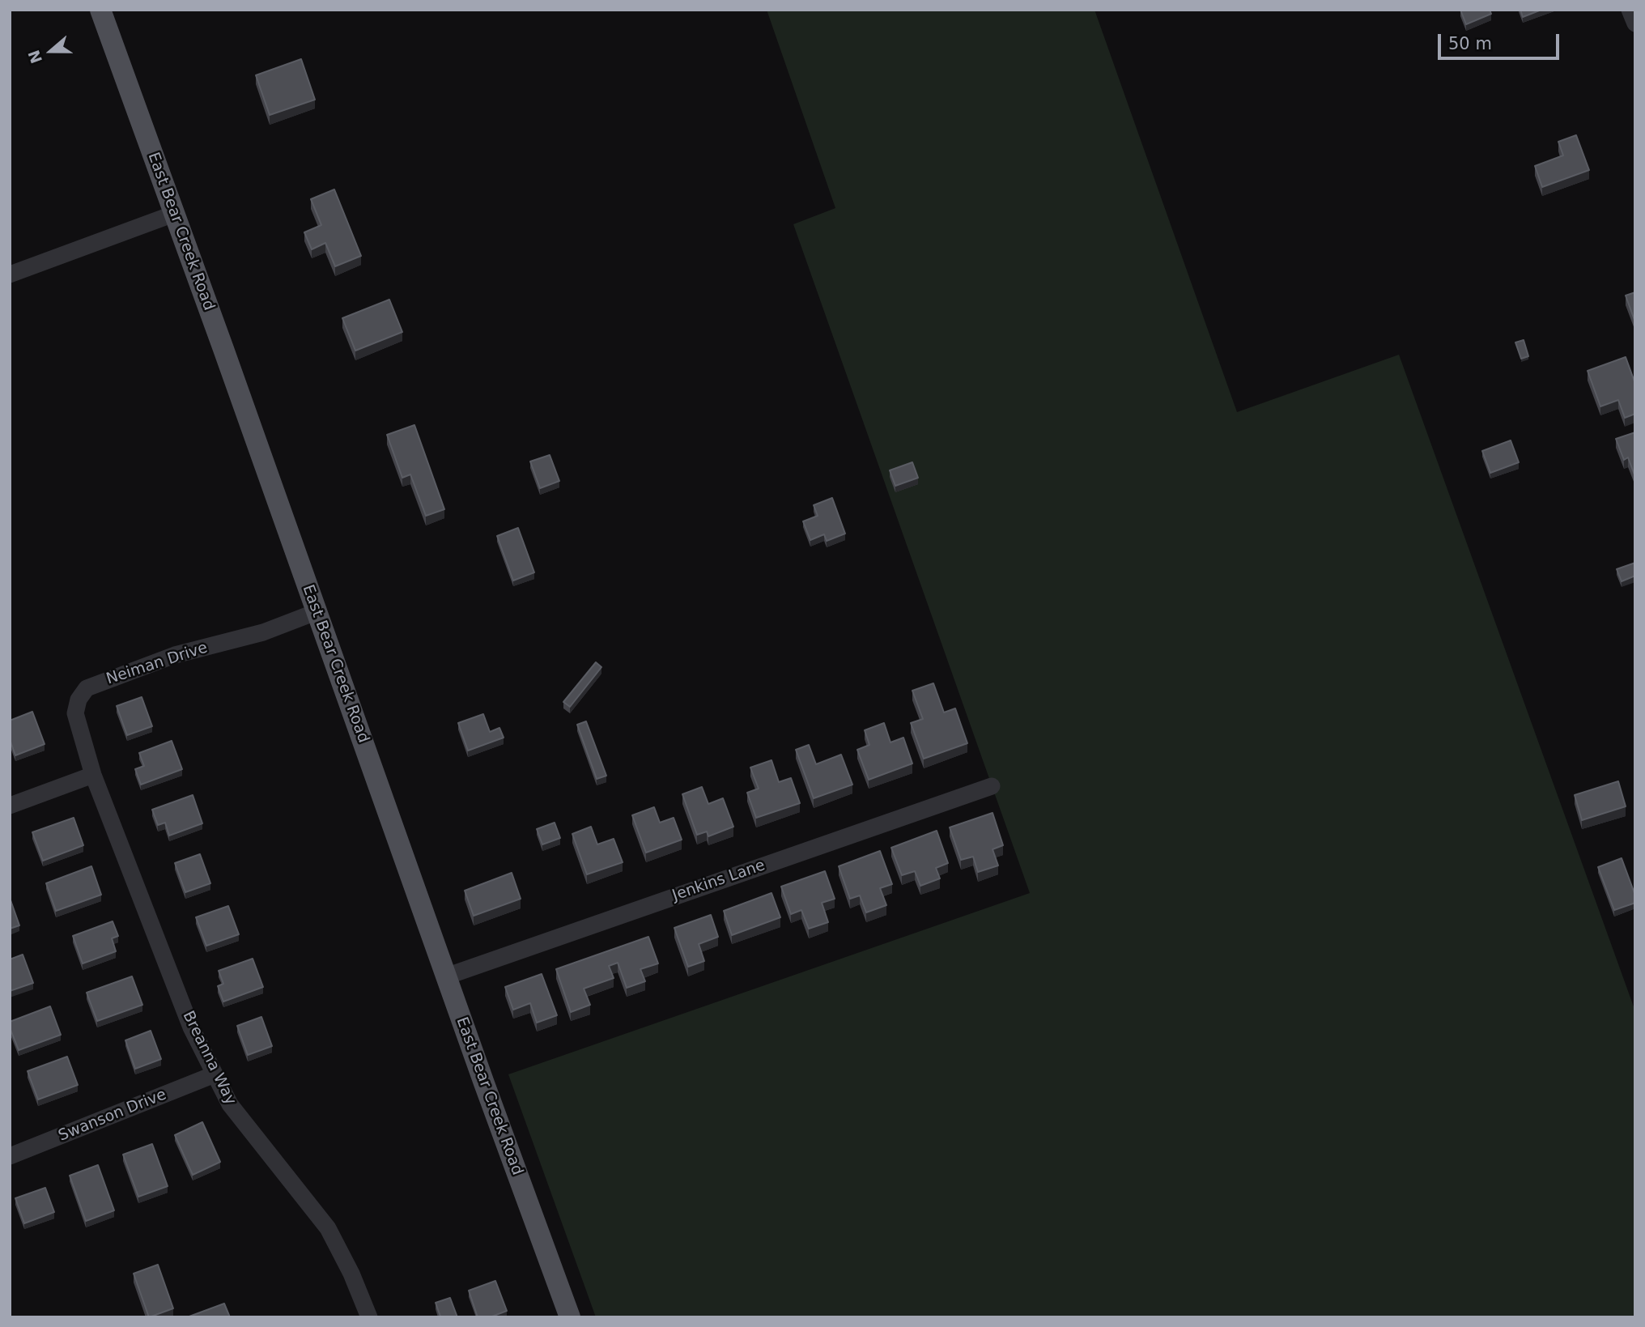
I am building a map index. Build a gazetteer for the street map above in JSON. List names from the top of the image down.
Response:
{
  "streets": {
    "main road": ["East Bear Creek Road"],
    "street": [
      "Neiman Drive",
      "Jenkins Lane",
      "Breanna Way",
      "Swanson Drive"
    ]
  },
  "crossings": [
    ["East Bear Creek Road", "Neiman Drive"],
    ["East Bear Creek Road", "Jenkins Lane"],
    ["Neiman Drive", "Breanna Way"],
    ["Breanna Way", "Swanson Drive"]
  ],
  "scale_bar": "50 m",
  "north": "left"
}
